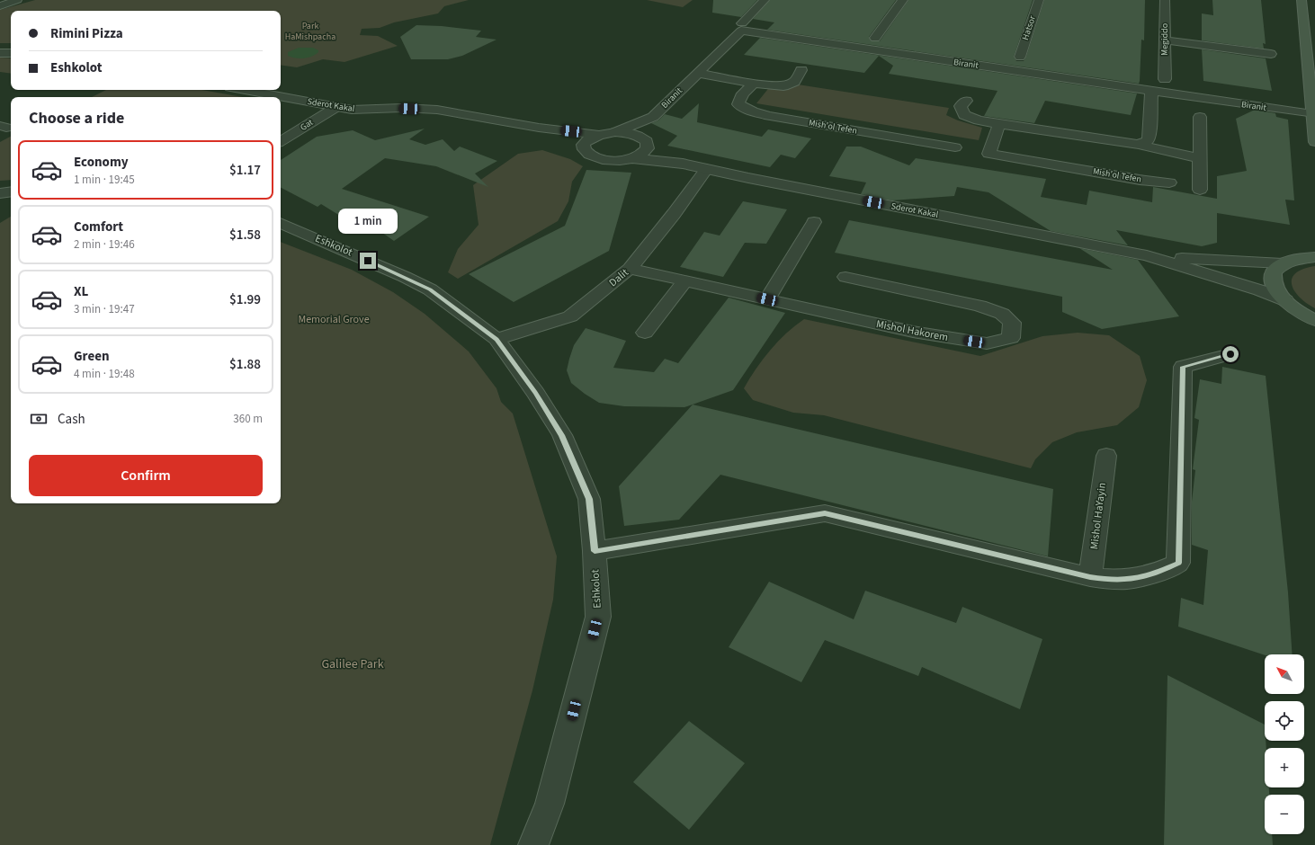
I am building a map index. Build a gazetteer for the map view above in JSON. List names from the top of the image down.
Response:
{
  "streets": {
    "street": [
      "Hatsor",
      "Megiddo",
      "Biranit",
      "Sderot Kakal",
      "Gat",
      "Mish'ol Tefen",
      "Eshkolot",
      "Dalit",
      "Mishol Hakorem",
      "Mishol HaYayin"
    ]
  },
  "crossings": [
    ["Sderot Kakal", "Gat"],
    ["Sderot Kakal", "Dalit"],
    ["Eshkolot", "Dalit"],
    ["Dalit", "Mishol Hakorem"]
  ],
  "parks": ["Park HaMishpacha", "Memorial Grove", "Galilee Park"],
  "north": "top left",
  "page": {
    "banner": ["Rimini Pizza", "Eshkolot"],
    "heading": "Choose a ride",
    "list": [
      {
        "name": "Economy",
        "note": "1 min · 19:45",
        "value": "$1.17"
      },
      {
        "name": "Comfort",
        "note": "2 min · 19:46",
        "value": "$1.58"
      },
      {
        "name": "XL",
        "note": "3 min · 19:47",
        "value": "$1.99"
      },
      {
        "name": "Green",
        "note": "4 min · 19:48",
        "value": "$1.88"
      }
    ],
    "bubble": "1 min",
    "pay": ["Cash", "360 m"],
    "buttons": "Confirm",
    "map_buttons": ["+", "−"]
  }
}
